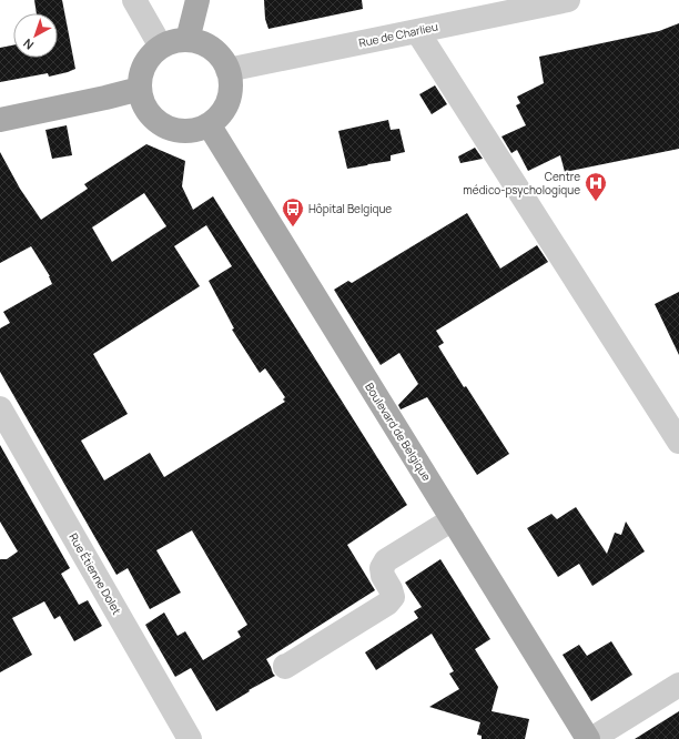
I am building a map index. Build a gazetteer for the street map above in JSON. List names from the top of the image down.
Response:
{
  "streets": {
    "main road": ["Boulevard de Belgique"],
    "street": ["Rue de Charlieu", "Rue Étienne Dolet"]
  },
  "crossings": [
    ["Rue de Charlieu", "Boulevard de Belgique"]
  ],
  "places": {
    "hospital": ["Centre médico-psychologique"],
    "bus stop": ["Hôpital Belgique"]
  },
  "north": "bottom left"
}
